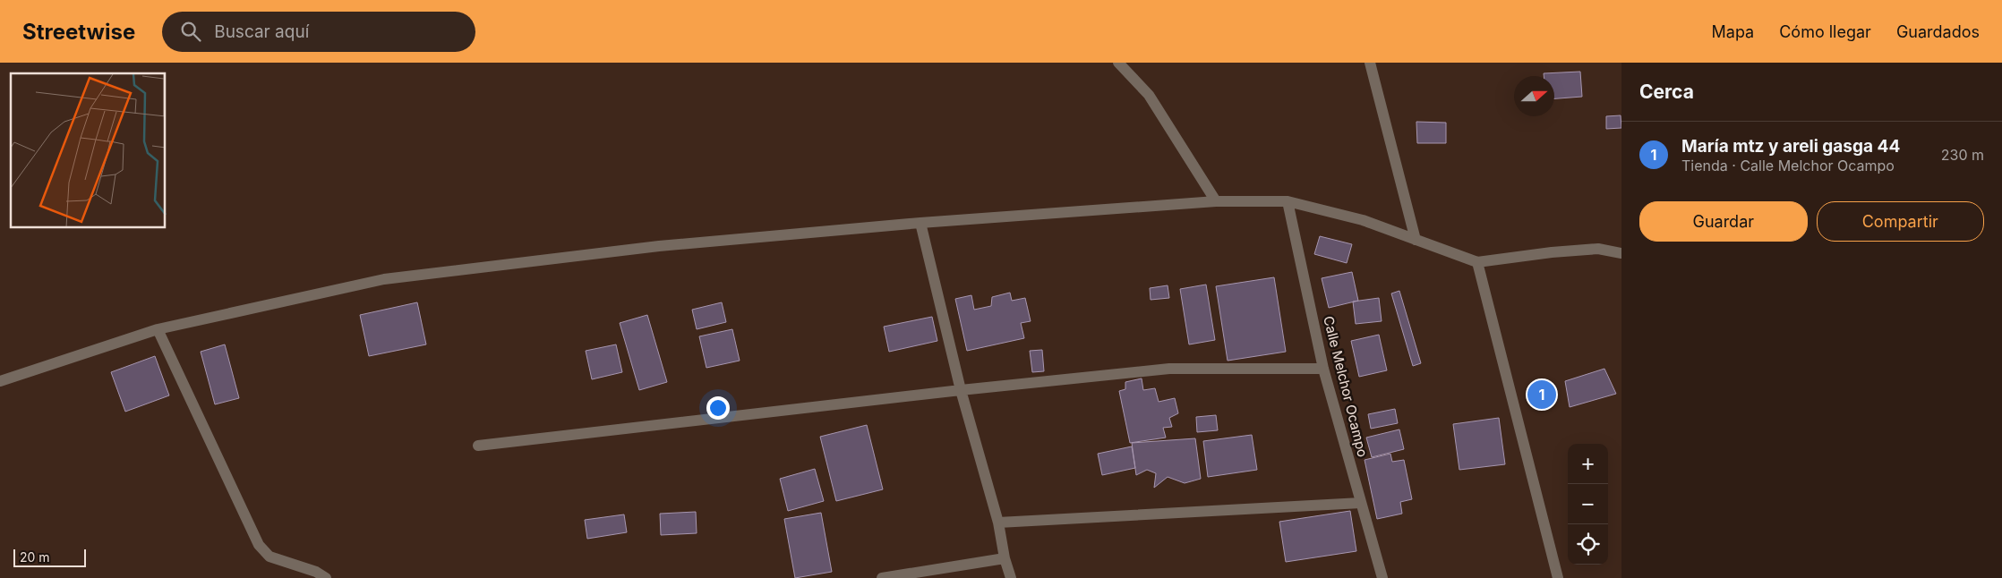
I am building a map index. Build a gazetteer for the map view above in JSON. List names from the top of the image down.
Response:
{
  "streets": {
    "street": ["Calle Melchor Ocampo"]
  },
  "scale_bar": "20 m",
  "north": "right",
  "page": {
    "header": "Streetwise",
    "search": "Buscar aquí",
    "nav": ["Mapa", "Cómo llegar", "Guardados"],
    "heading": "Cerca",
    "list": [
      {
        "mark": "1",
        "name": "María mtz y areli gasga 44",
        "note": "Tienda · Calle Melchor Ocampo",
        "value": "230 m"
      }
    ],
    "buttons": ["Guardar", "Compartir"],
    "pins": "1",
    "map_buttons": ["+", "−"],
    "scale": "20 m"
  }
}
